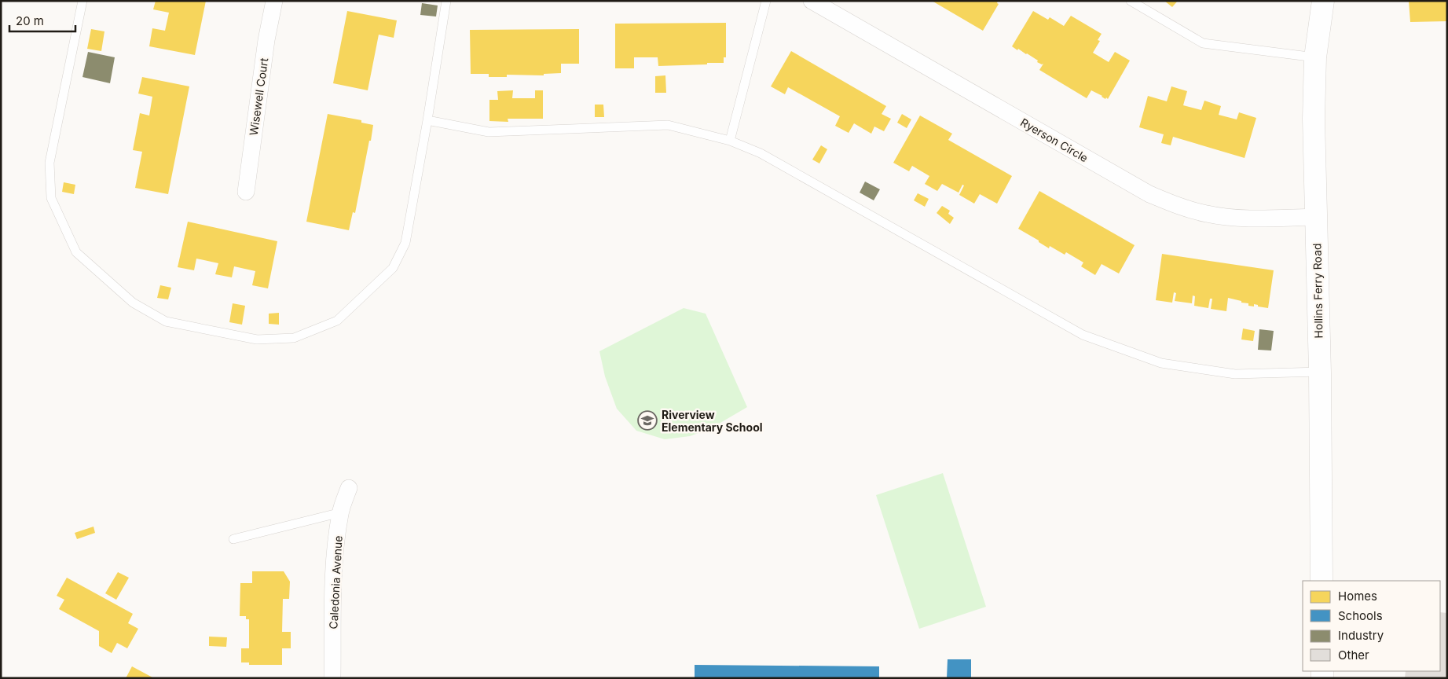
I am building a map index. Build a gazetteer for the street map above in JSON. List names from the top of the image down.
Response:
{
  "streets": {
    "street": [
      "Wisewell Court",
      "Ryerson Circle",
      "Hollins Ferry Road",
      "Caledonia Avenue"
    ]
  },
  "crossings": [
    ["Ryerson Circle", "Hollins Ferry Road"]
  ],
  "places": {
    "school or university": ["Riverview Elementary School"]
  },
  "legend": [
    "Homes",
    "Schools",
    "Industry",
    "Other"
  ],
  "scale_bar": "20 m"
}
